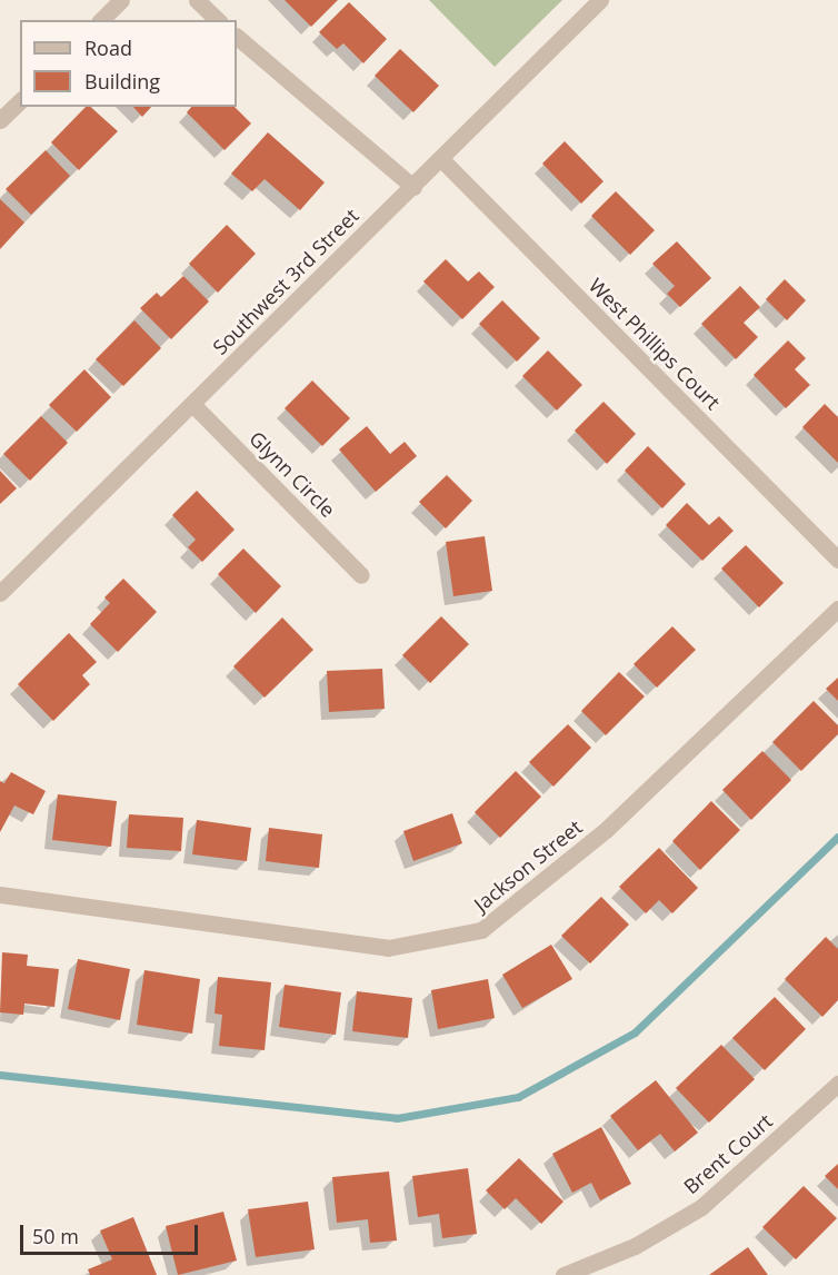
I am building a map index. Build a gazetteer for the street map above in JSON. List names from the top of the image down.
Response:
{
  "streets": {
    "street": [
      "Southwest 3rd Street",
      "West Phillips Court",
      "Glynn Circle",
      "Jackson Street",
      "Brent Court"
    ]
  },
  "crossings": [
    ["Southwest 3rd Street", "West Phillips Court"],
    ["Southwest 3rd Street", "Glynn Circle"]
  ],
  "legend": ["Road", "Building"],
  "scale_bar": "50 m"
}
